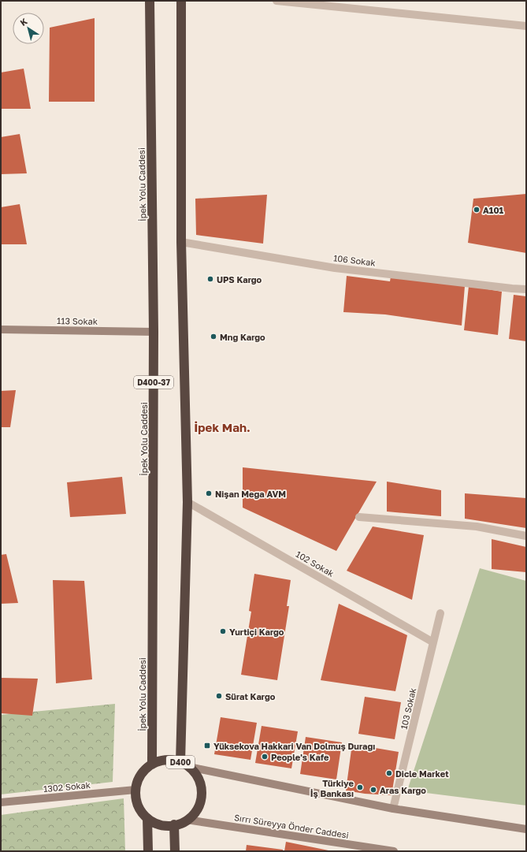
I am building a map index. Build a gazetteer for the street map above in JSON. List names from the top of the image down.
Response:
{
  "streets": {
    "highway": ["İpek Yolu Caddesi", "D400-37", "D400"],
    "main road": ["113 Sokak", "1302 Sokak", "Sırrı Süreyya Önder Caddesi"],
    "street": ["106 Sokak", "102 Sokak", "103 Sokak"]
  },
  "crossings": [
    ["İpek Yolu Caddesi", "113 Sokak"],
    ["İpek Yolu Caddesi", "D400-37"],
    ["İpek Yolu Caddesi", "D400"],
    ["İpek Yolu Caddesi", "1302 Sokak"],
    ["İpek Yolu Caddesi", "Sırrı Süreyya Önder Caddesi"],
    ["106 Sokak", "D400-37"],
    ["D400-37", "102 Sokak"],
    ["D400-37", "D400"],
    ["D400-37", "1302 Sokak"],
    ["D400-37", "Sırrı Süreyya Önder Caddesi"],
    ["102 Sokak", "103 Sokak"],
    ["D400", "1302 Sokak"],
    ["D400", "Sırrı Süreyya Önder Caddesi"],
    ["1302 Sokak", "Sırrı Süreyya Önder Caddesi"]
  ],
  "districts": ["İpek Mah."],
  "places": {
    "other": [
      "A101",
      "UPS Kargo",
      "Mng Kargo",
      "Nişan Mega AVM",
      "Yurtiçi Kargo",
      "Sürat Kargo",
      "People's Kafe",
      "Dicle Market",
      "Türkiye İş Bankası",
      "Aras Kargo"
    ],
    "transit": ["Yüksekova Hakkari Van Dolmuş Durağı"]
  },
  "north": "top left"
}
